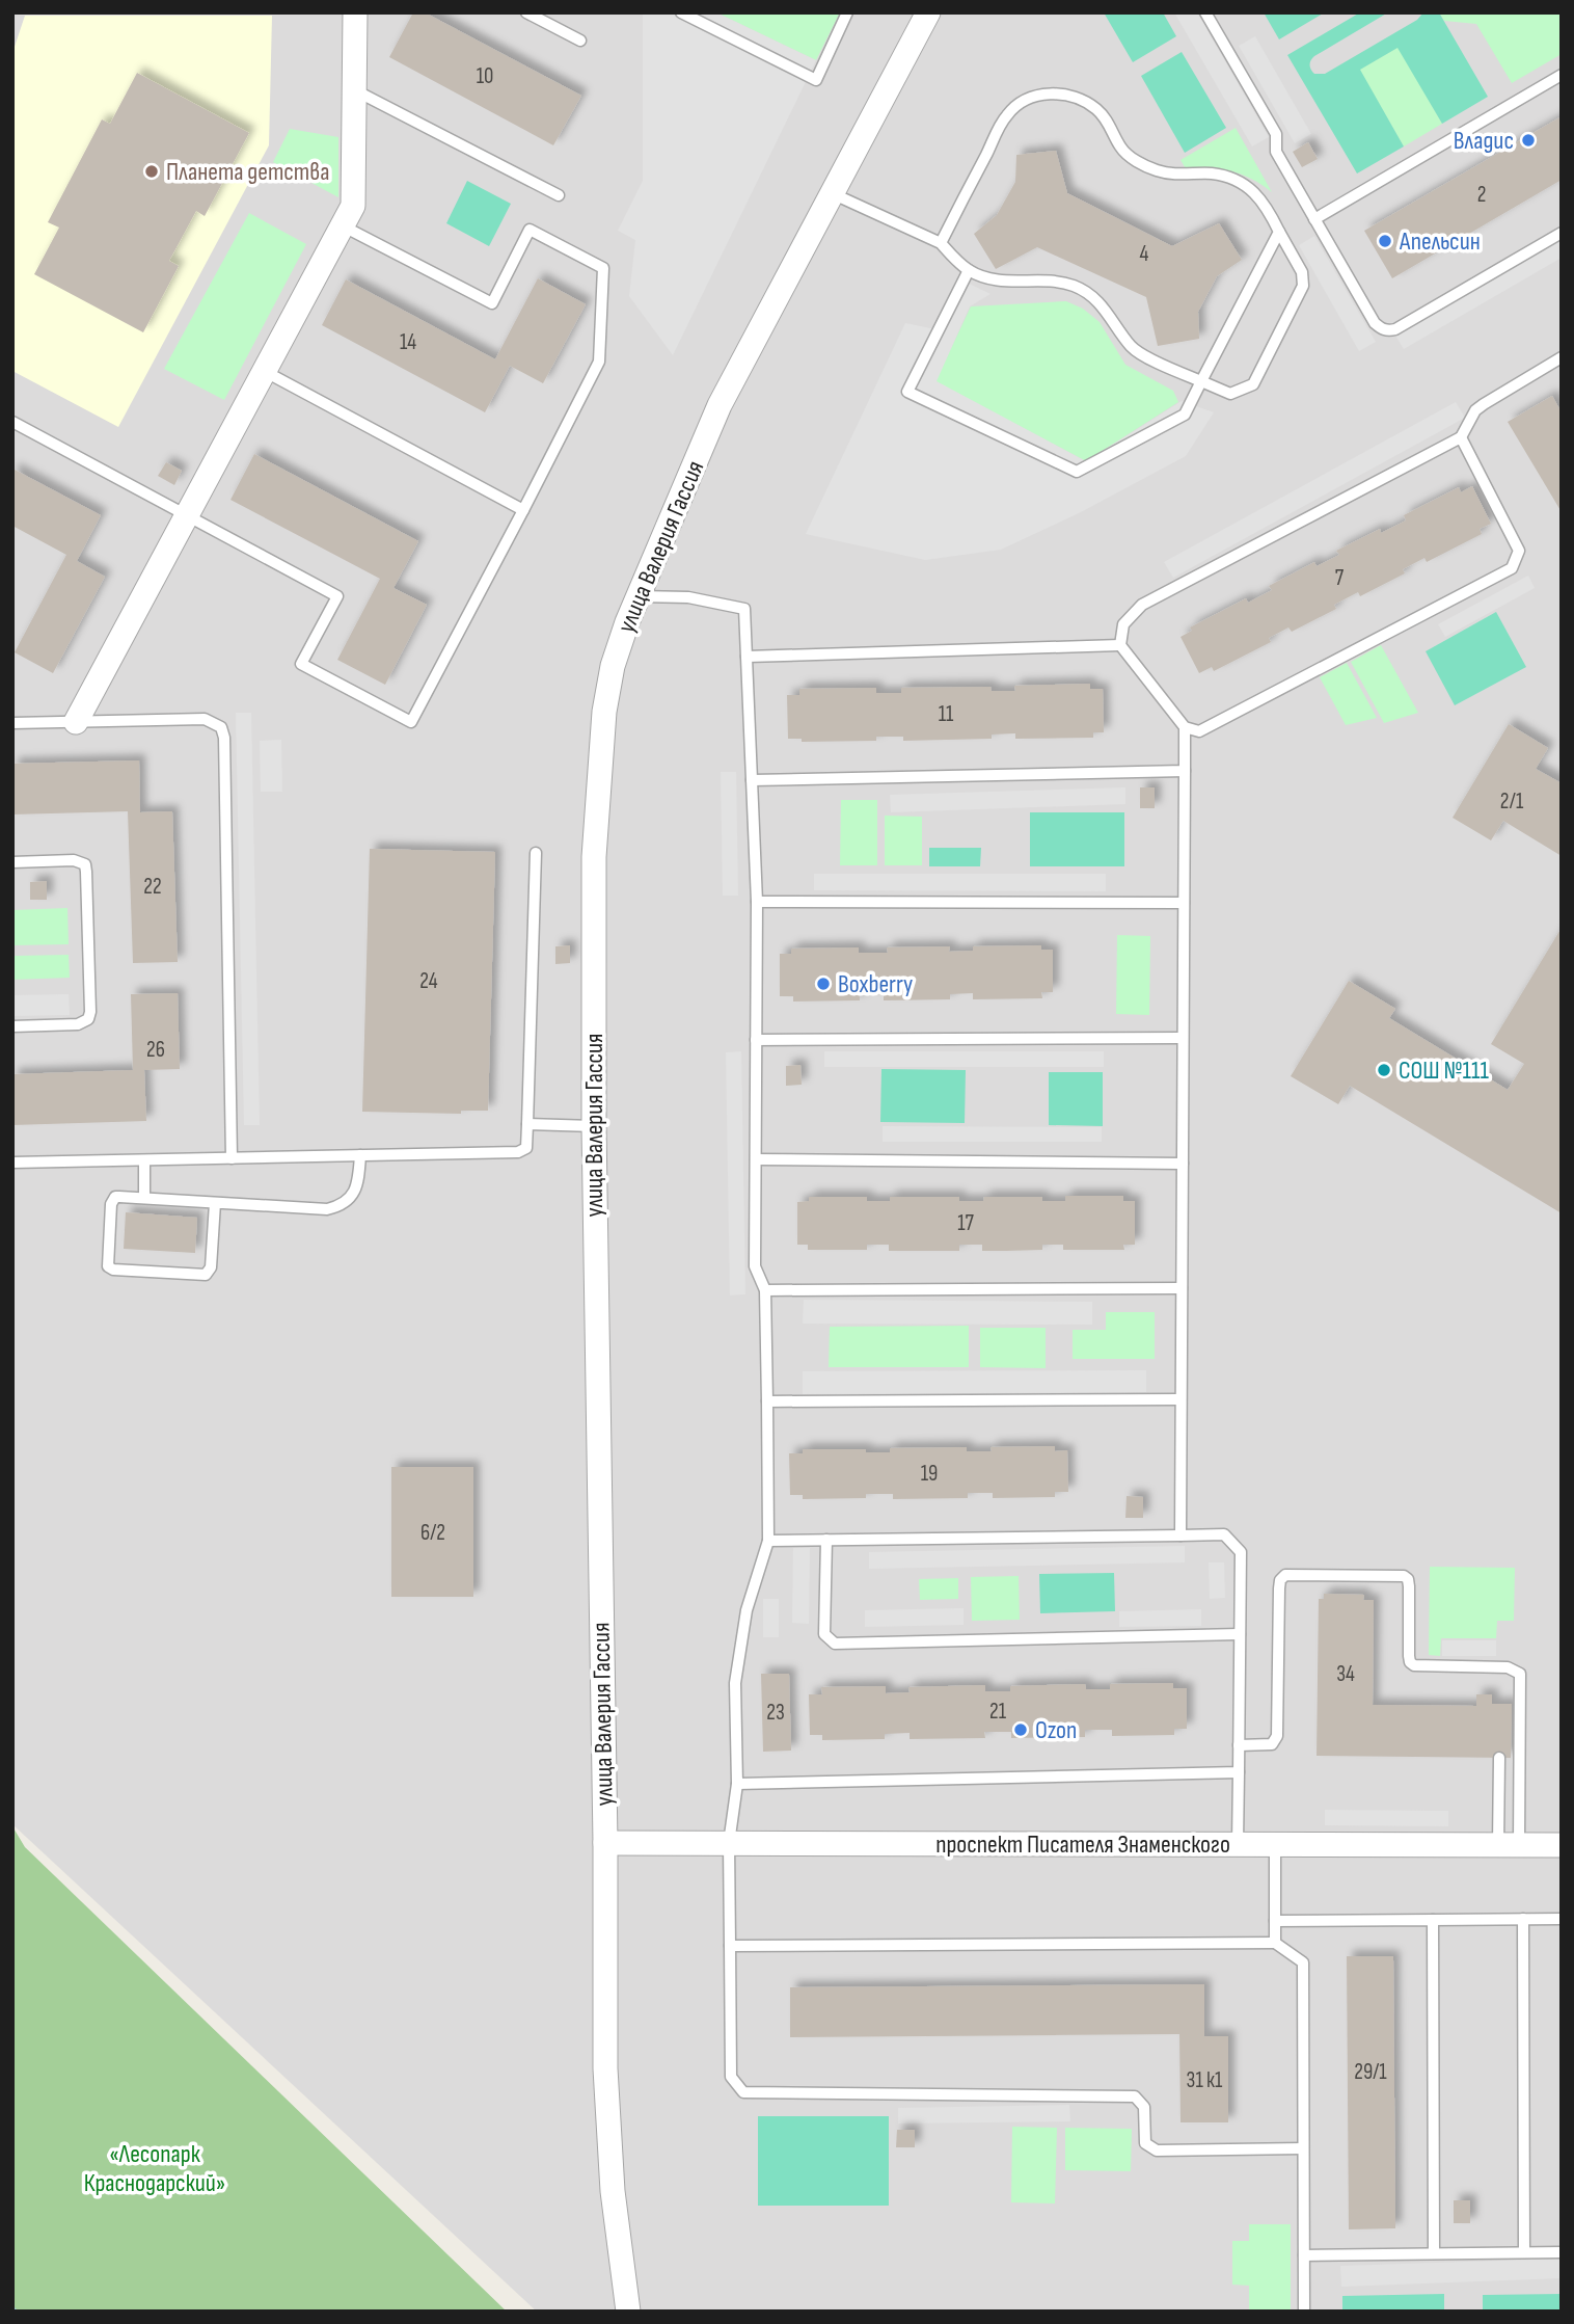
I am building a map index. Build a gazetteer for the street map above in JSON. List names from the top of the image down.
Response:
{
  "streets": {
    "street": ["улица Валерия Гассия", "проспект Писателя Знаменского"]
  },
  "crossings": [
    ["улица Валерия Гассия", "проспект Писателя Знаменского"]
  ],
  "parks": ["«Лесопарк Краснодарский»"],
  "places": [
    "Владис",
    "Планета детства",
    "Апельсин",
    "Boxberry",
    "СОШ №111",
    "Ozon"
  ],
  "house_numbers": [
    "10",
    "2",
    "4",
    "14",
    "7",
    "11",
    "2/1",
    "22",
    "24",
    "26",
    "17",
    "19",
    "6/2",
    "34",
    "21",
    "23",
    "29/1",
    "31 к1"
  ]
}
